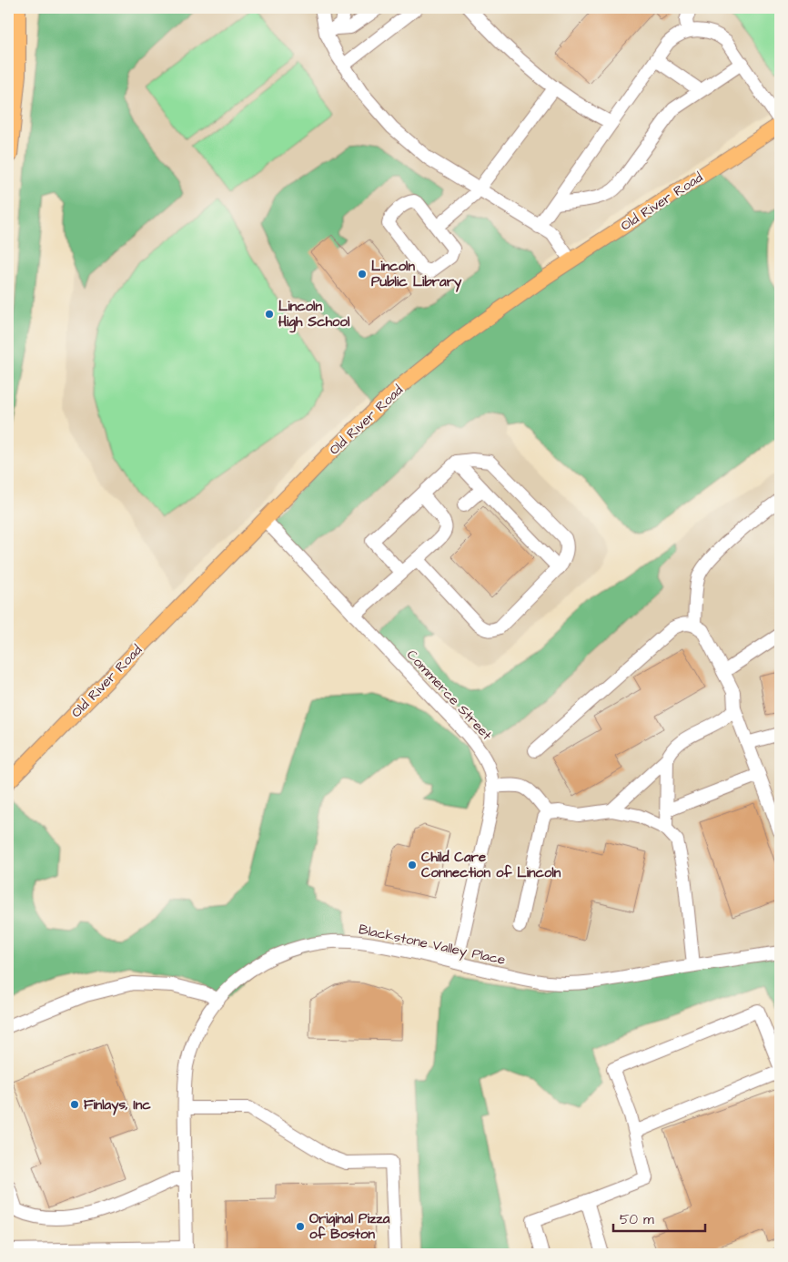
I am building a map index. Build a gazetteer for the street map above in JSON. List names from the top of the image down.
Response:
{
  "streets": {
    "main road": ["Old River Road"],
    "street": ["Commerce Street", "Blackstone Valley Place"]
  },
  "crossings": [
    ["Old River Road", "Commerce Street"],
    ["Commerce Street", "Blackstone Valley Place"]
  ],
  "places": [
    "Lincoln Public Library",
    "Lincoln High School",
    "Child Care Connection of Lincoln",
    "Finlays, Inc",
    "Original Pizza of Boston"
  ],
  "scale_bar": "50 m"
}
